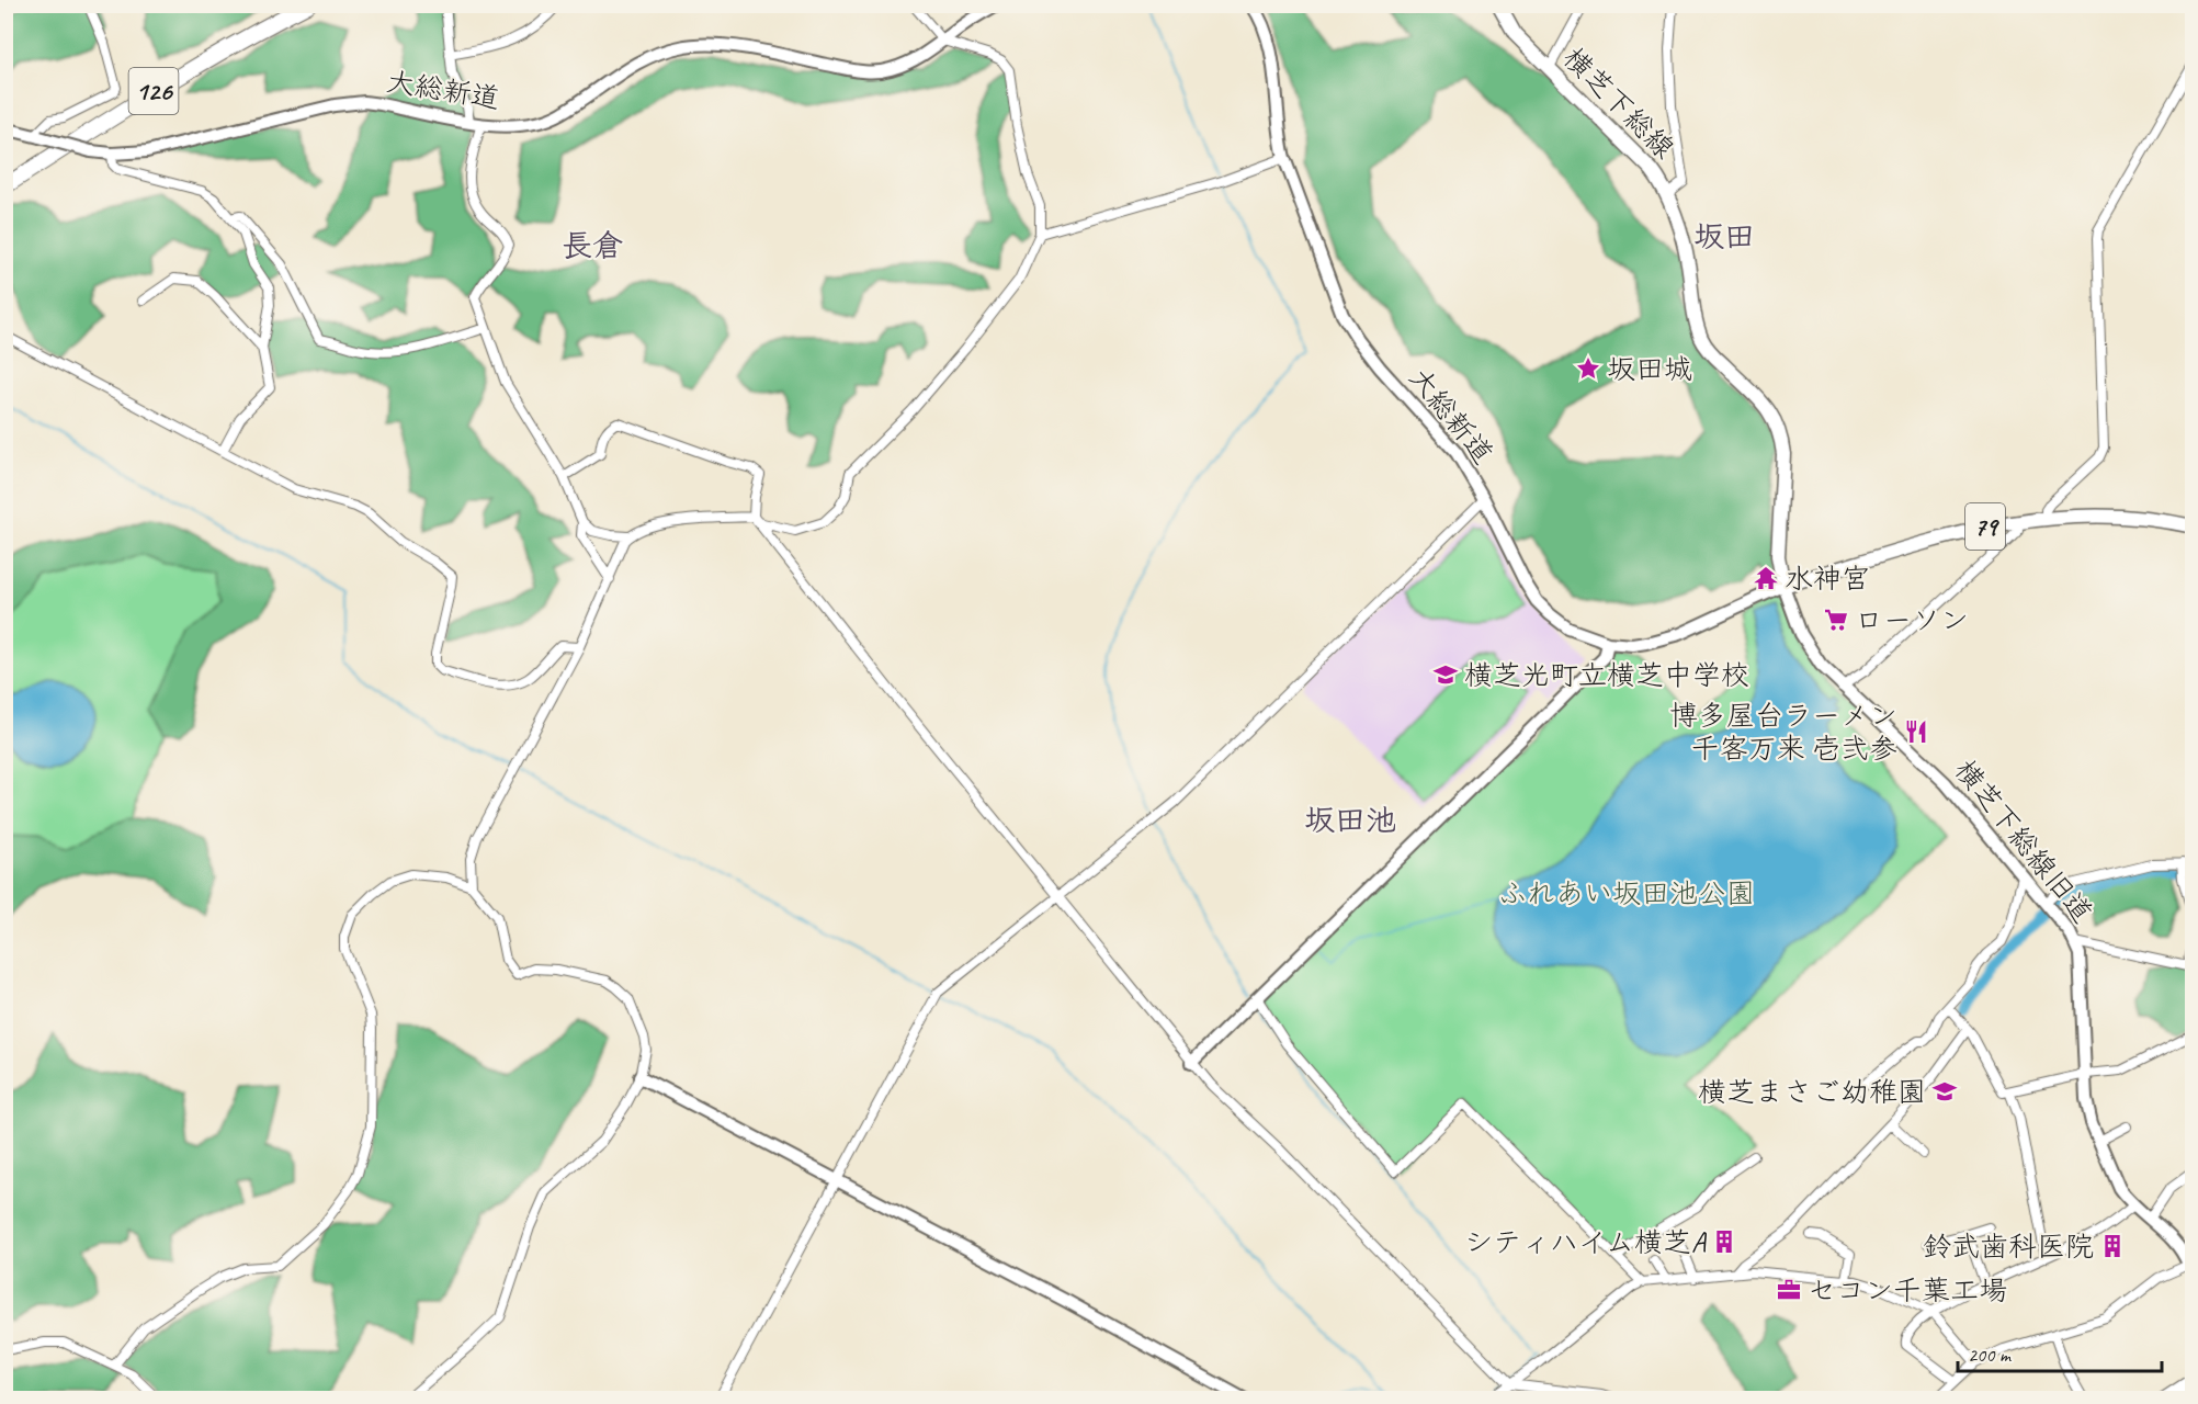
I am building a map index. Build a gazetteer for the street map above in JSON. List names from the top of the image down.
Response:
{
  "streets": {
    "highway": ["126"],
    "main road": ["横芝下総線", "79"],
    "street": ["大総新道", "横芝下総線旧道"]
  },
  "crossings": [
    ["大総新道", "横芝下総線"],
    ["大総新道", "79"],
    ["大総新道", "横芝下総線旧道"],
    ["横芝下総線", "79"],
    ["横芝下総線", "横芝下総線旧道"],
    ["79", "横芝下総線旧道"]
  ],
  "districts": ["坂田", "長倉", "坂田池"],
  "parks": ["ふれあい坂田池公園"],
  "places": {
    "place": ["坂田城"],
    "temple": ["水神宮"],
    "supermarket": ["ローソン"],
    "school or university": ["横芝光町立横芝中学校", "横芝まさご幼稚園"],
    "restaurant": ["博多屋台ラーメン 千客万来 壱弐参"],
    "building": ["シティハイム横芝A", "鈴武歯科医院"],
    "office": ["セコン千葉工場"]
  },
  "scale_bar": "200 m"
}
